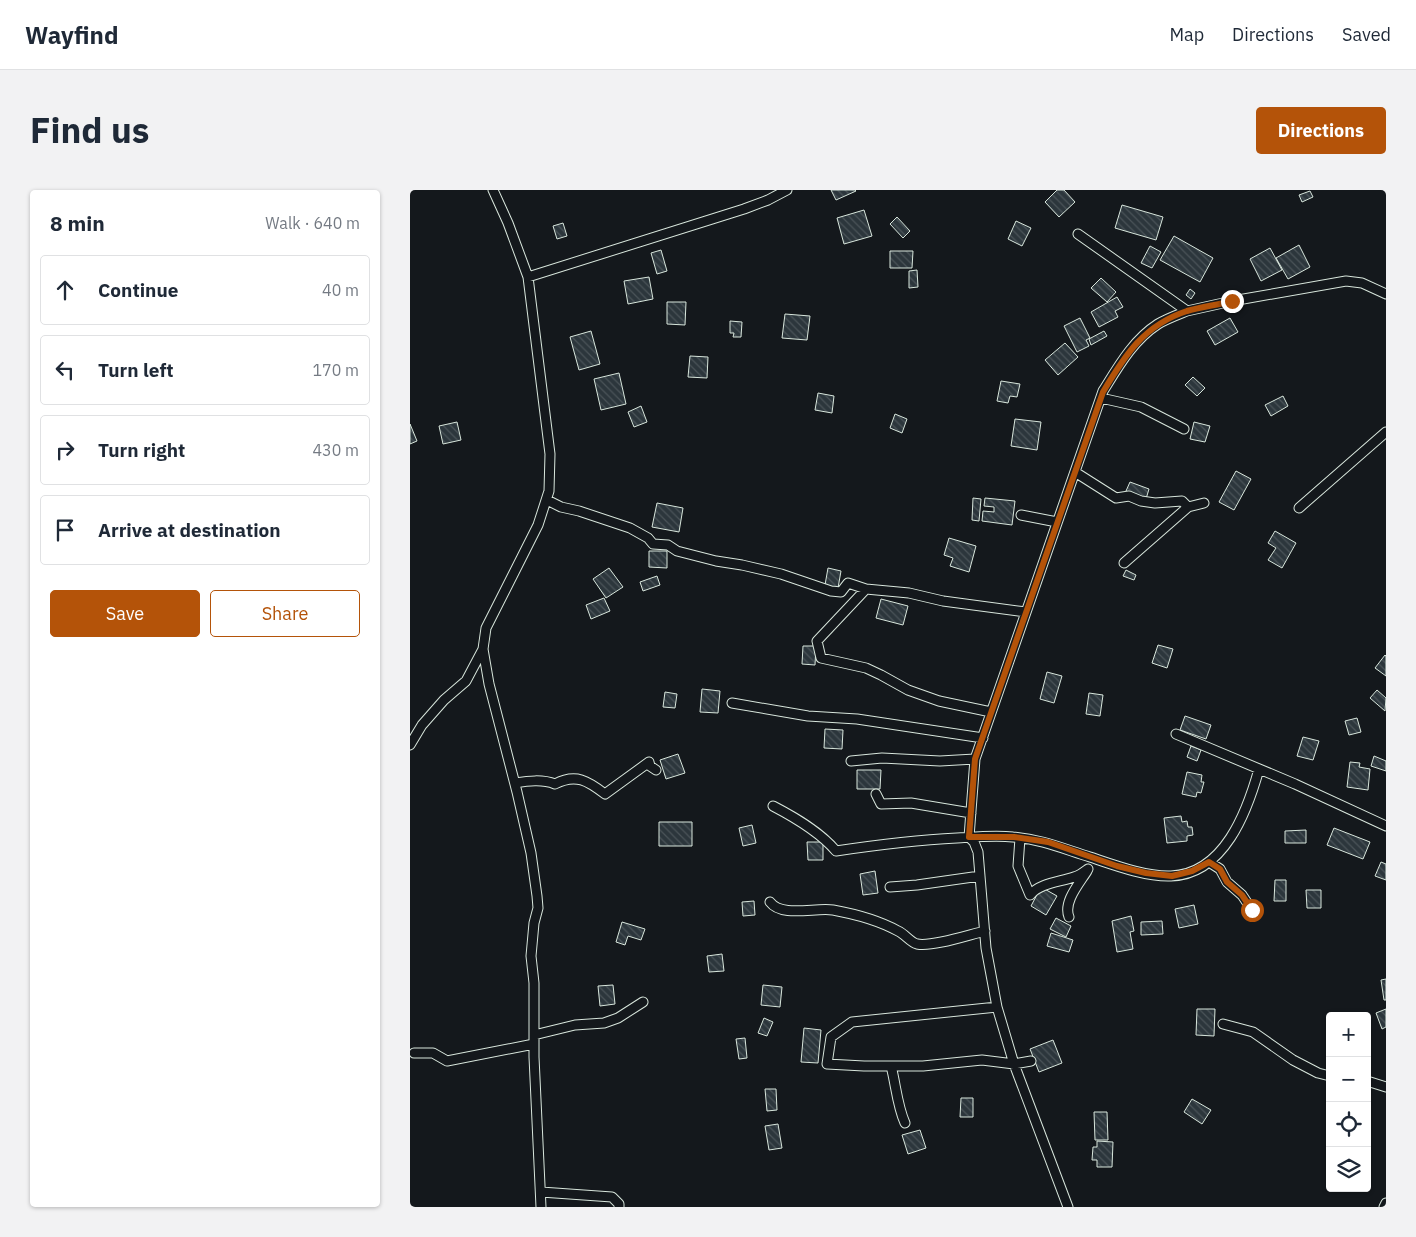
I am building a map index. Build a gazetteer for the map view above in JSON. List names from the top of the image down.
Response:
{
  "page": {
    "header": "Wayfind",
    "nav": ["Map", "Directions", "Saved"],
    "title": "Find us",
    "buttons": [
      "Directions",
      ["Save", "Share"]
    ],
    "heading": ["8 min", "Walk · 640 m"],
    "list": [
      ["Continue", "40 m"],
      ["Turn left", "170 m"],
      ["Turn right", "430 m"],
      "Arrive at destination"
    ],
    "map_buttons": ["+", "−"]
  }
}
